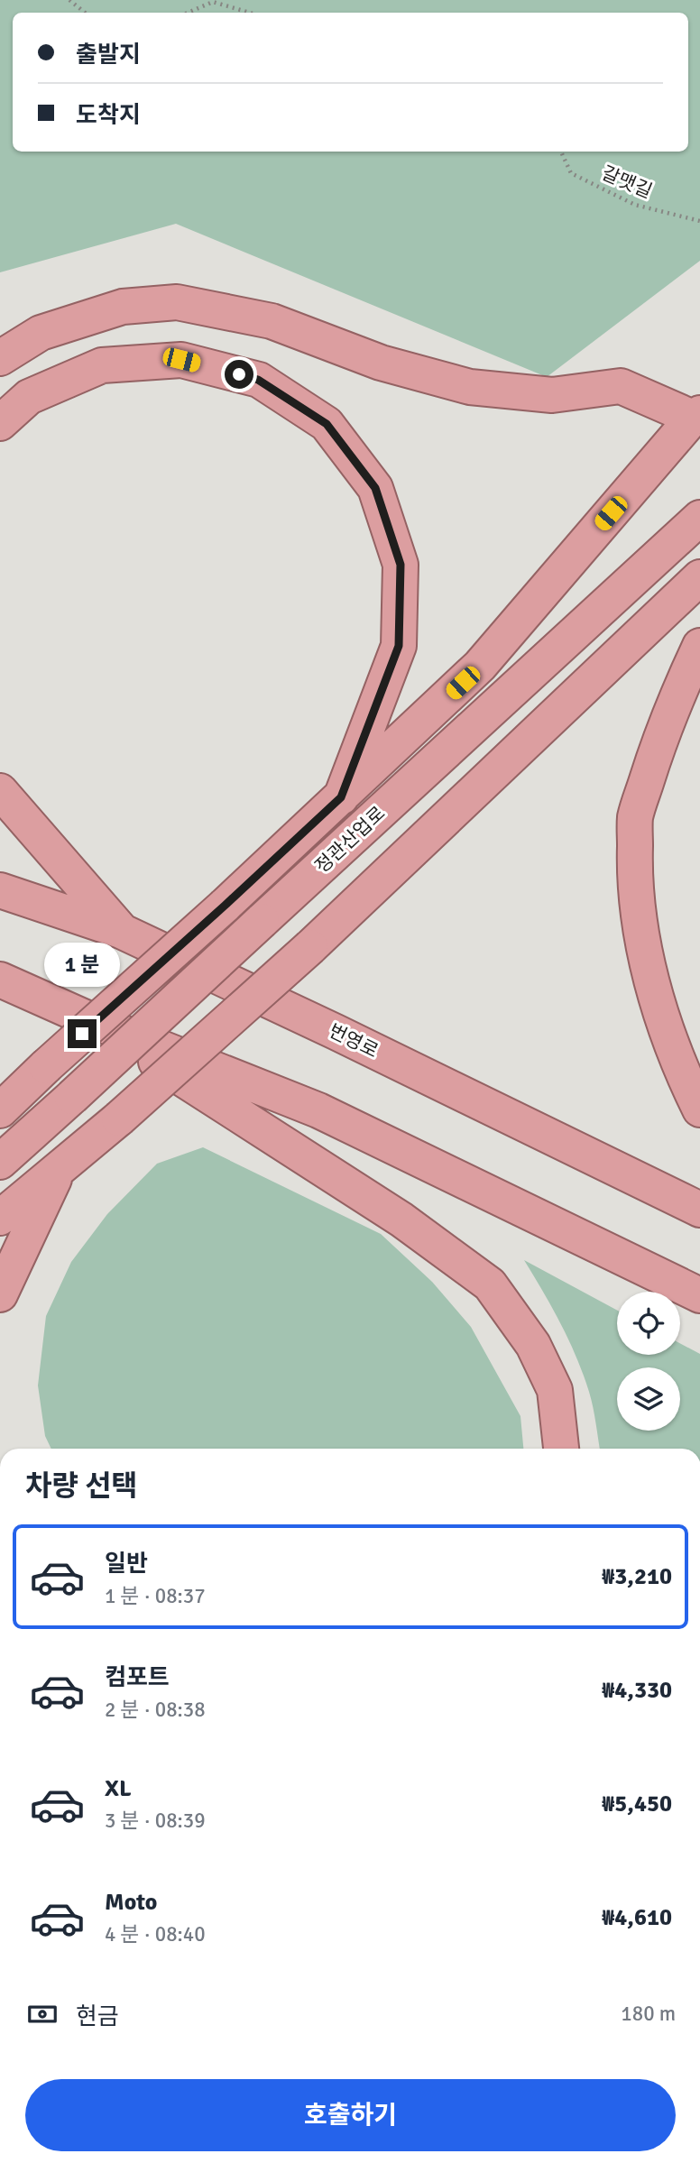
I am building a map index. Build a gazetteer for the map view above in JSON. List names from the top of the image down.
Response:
{
  "streets": {
    "highway": ["정관산업로", "번영로"],
    "path": ["갈맷길"]
  },
  "page": {
    "banner": ["출발지", "도착지"],
    "bubble": "1 분",
    "heading": "차량 선택",
    "list": [
      {
        "name": "일반",
        "note": "1 분 · 08:37",
        "value": "₩3,210"
      },
      {
        "name": "컴포트",
        "note": "2 분 · 08:38",
        "value": "₩4,330"
      },
      {
        "name": "XL",
        "note": "3 분 · 08:39",
        "value": "₩5,450"
      },
      {
        "name": "Moto",
        "note": "4 분 · 08:40",
        "value": "₩4,610"
      }
    ],
    "pay": ["현금", "180 m"],
    "buttons": "호출하기"
  }
}
